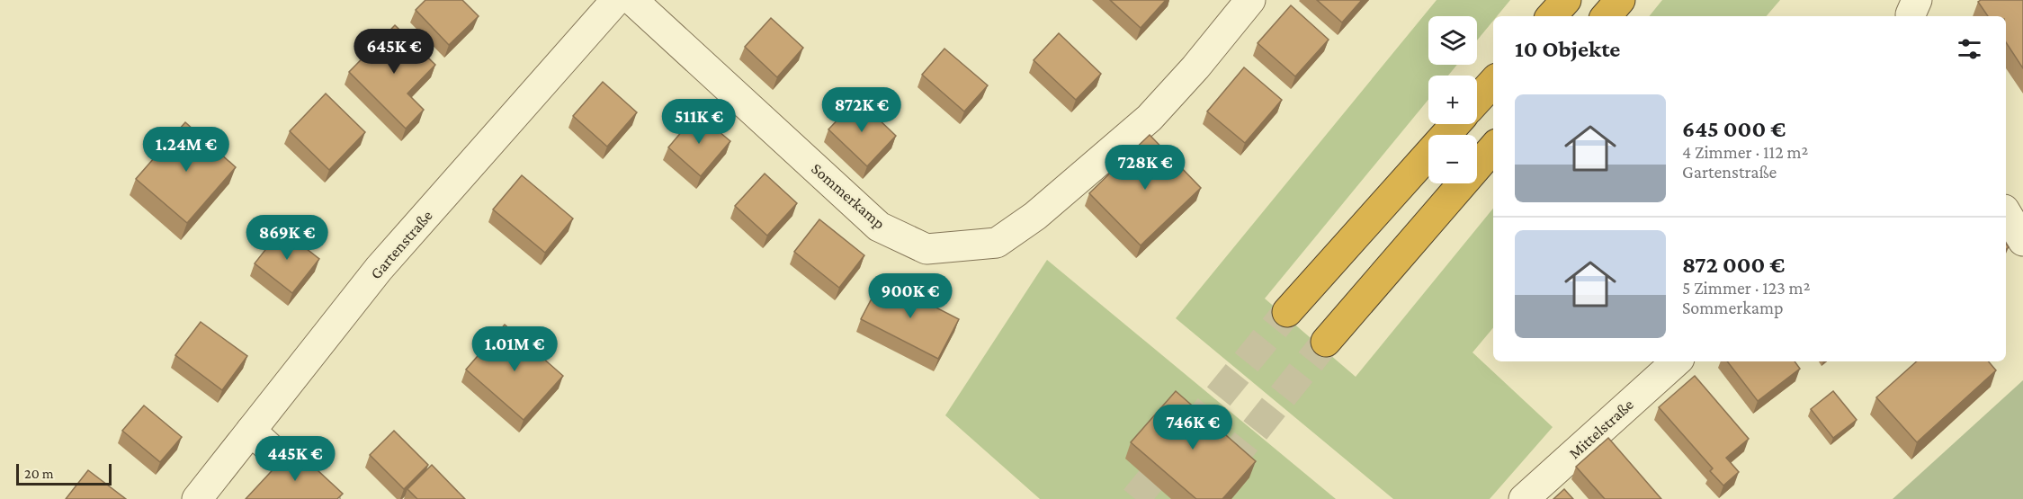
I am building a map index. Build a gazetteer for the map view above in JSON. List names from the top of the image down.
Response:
{
  "streets": {
    "street": ["Sommerkamp", "Gartenstraße", "Mittelstraße"]
  },
  "scale_bar": "20 m",
  "page": {
    "map_buttons": ["+", "−"],
    "heading": "10 Objekte",
    "price": [
      "645K €",
      "872K €",
      "511K €",
      "1.24M €",
      "728K €",
      "869K €",
      "900K €",
      "1.01M €",
      "746K €",
      "445K €"
    ],
    "list": [
      {
        "name": "645 000 €",
        "note": "4 Zimmer · 112 m² · Gartenstraße"
      },
      {
        "name": "872 000 €",
        "note": "5 Zimmer · 123 m² · Sommerkamp"
      }
    ],
    "scale": "20 m"
  }
}
